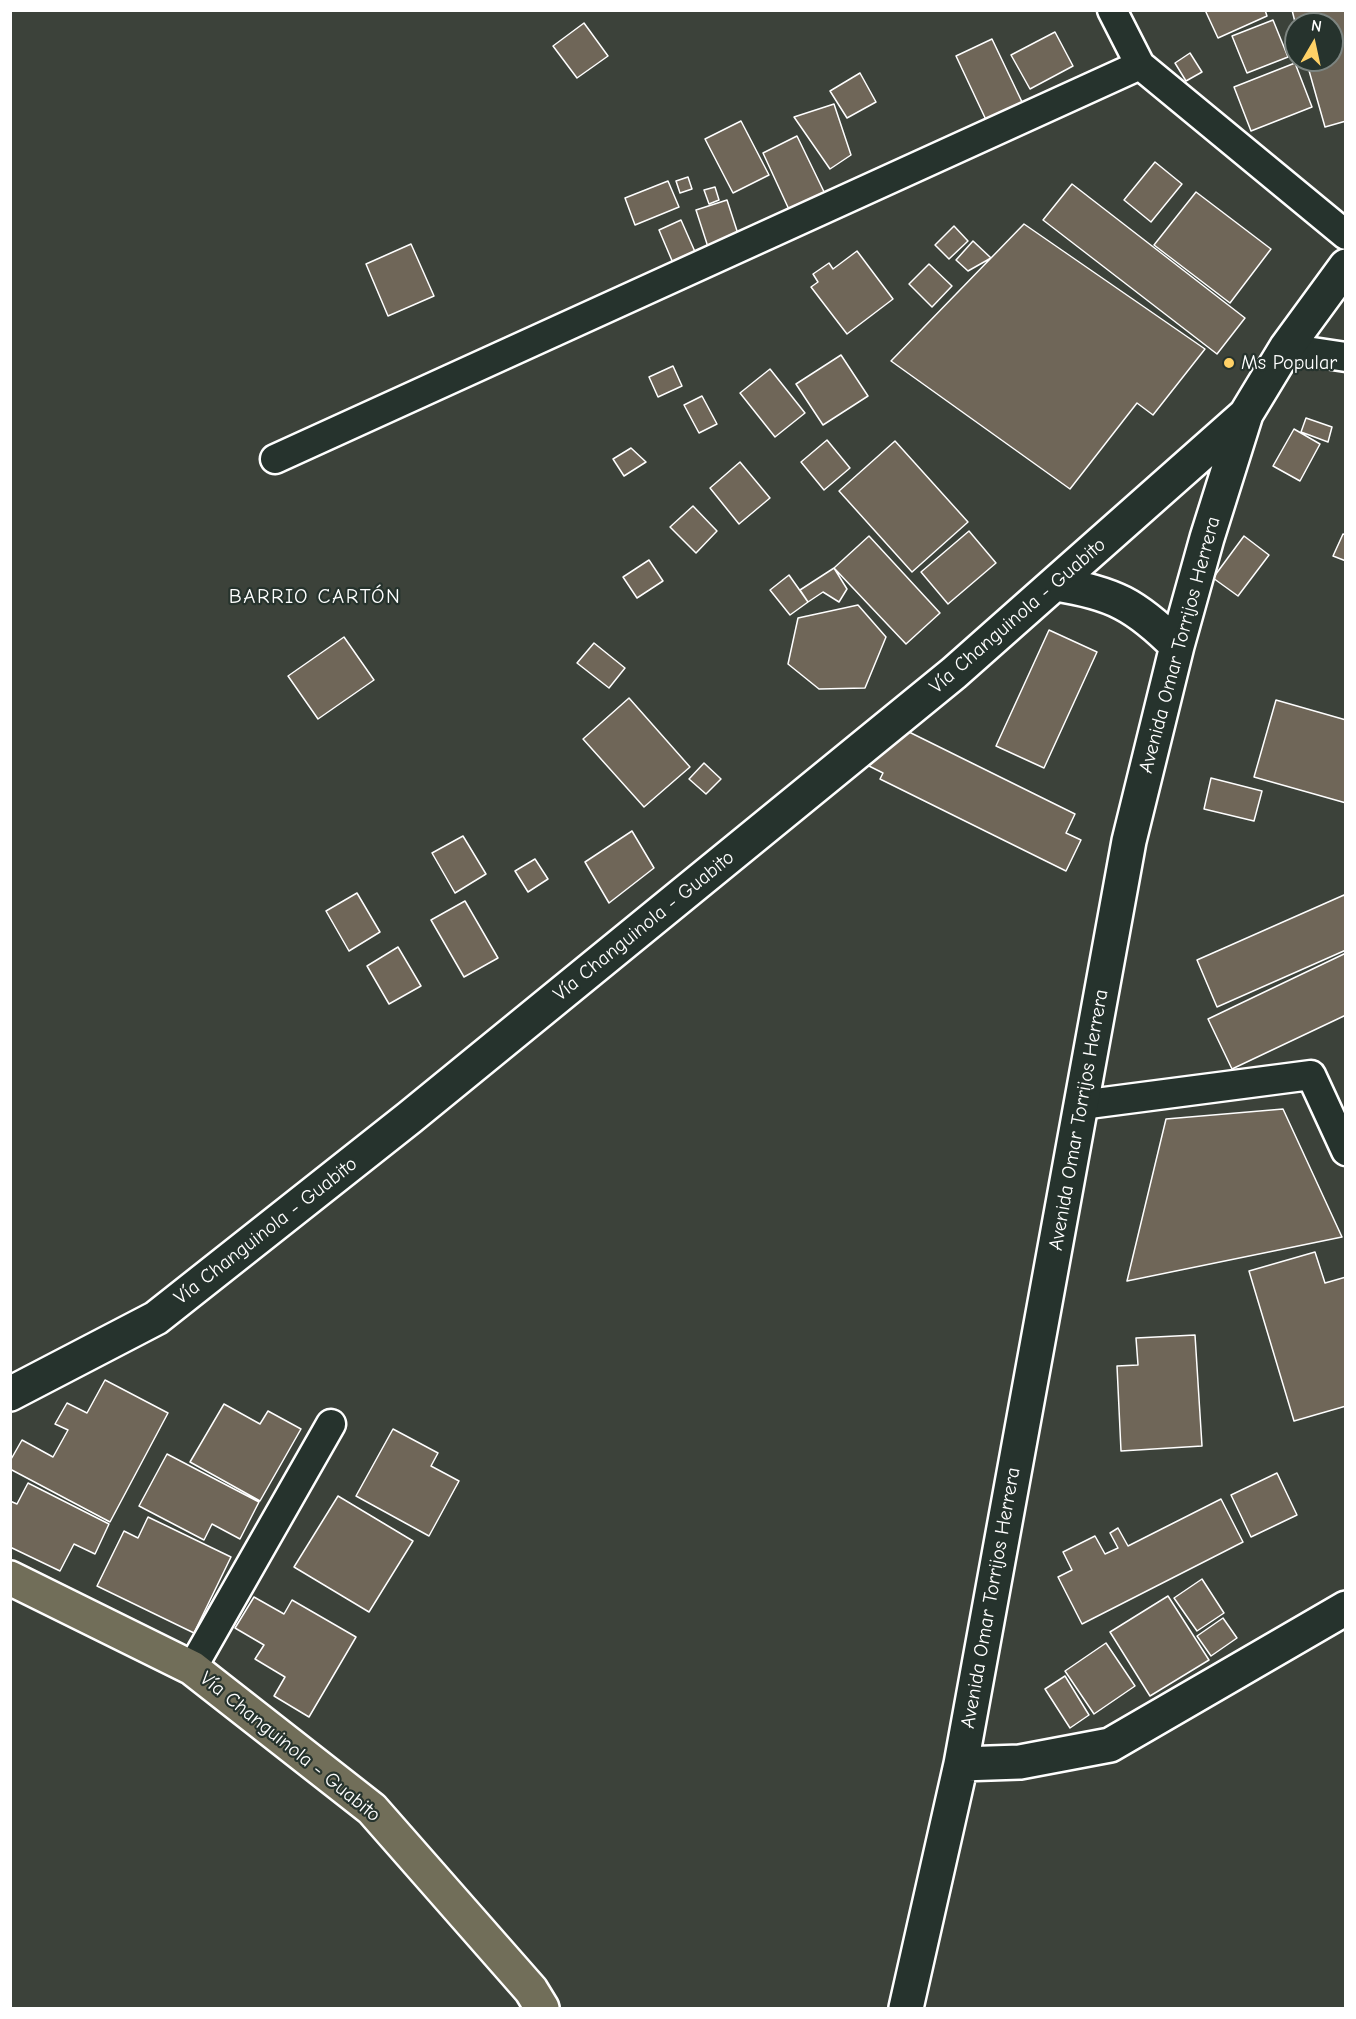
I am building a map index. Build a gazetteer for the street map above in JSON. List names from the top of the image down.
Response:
{
  "streets": {
    "main road": ["Vía Changuinola - Guabito"],
    "street": ["Avenida Omar Torrijos Herrera"]
  },
  "crossings": [
    ["Vía Changuinola - Guabito", "Avenida Omar Torrijos Herrera"]
  ],
  "districts": ["BARRIO CARTÓN"],
  "places": ["Ms Popular"],
  "north": "top"
}
